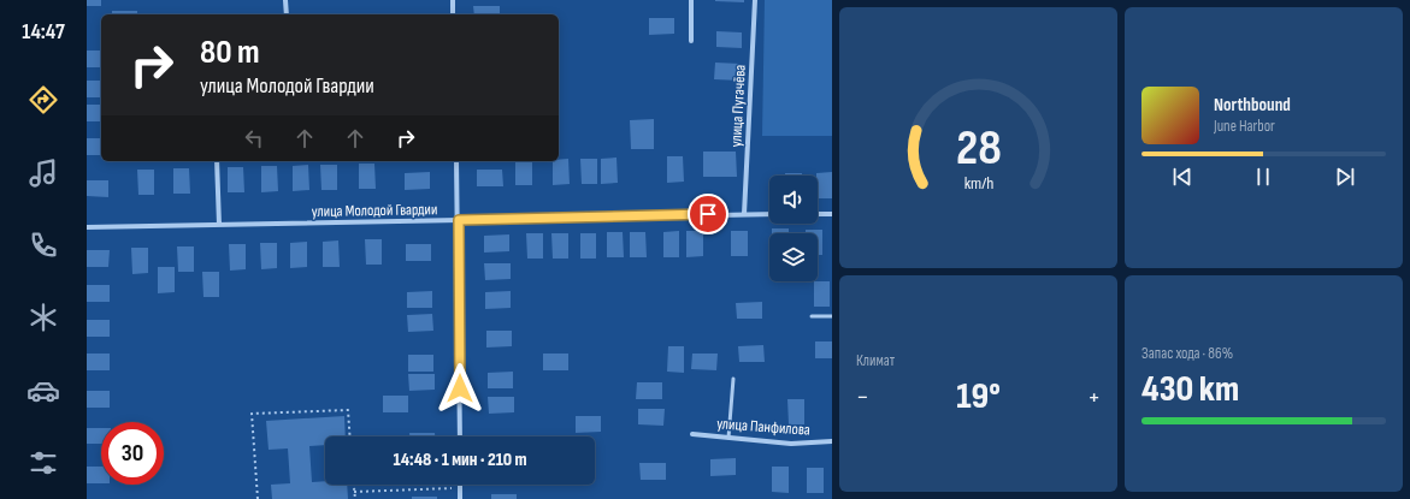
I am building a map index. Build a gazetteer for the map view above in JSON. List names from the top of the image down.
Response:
{
  "streets": {
    "street": ["улица Пугачёва", "улица Молодой Гвардии", "улица Панфилова"]
  },
  "crossings": [
    ["улица Пугачёва", "улица Молодой Гвардии"]
  ],
  "page": {
    "tabs": "14:47",
    "turn": ["80 m", "улица Молодой Гвардии"],
    "song": ["Northbound", "June Harbor"],
    "tile": [
      "Климат",
      ["Запас хода · 86%", "430 km"]
    ],
    "heat": ["−", "19°", "+"],
    "limit": "30",
    "trip": "14:48 · 1 мин · 210 m",
    "gauge": ["28", "km/h"]
  }
}
